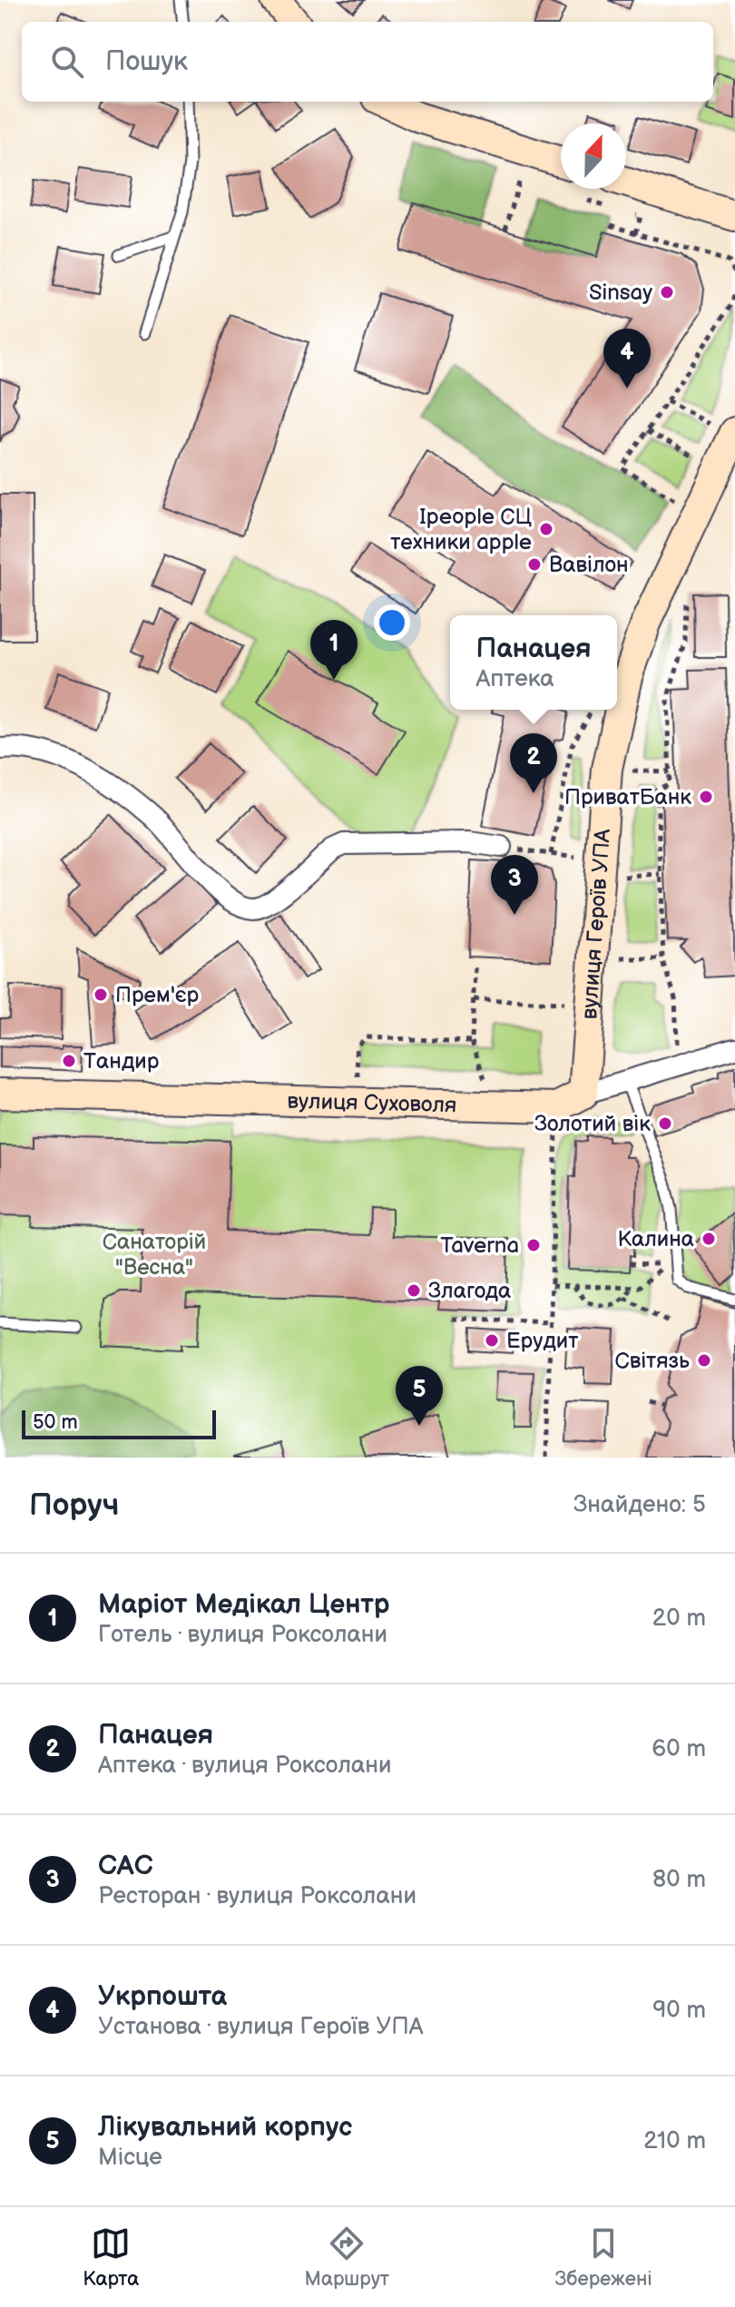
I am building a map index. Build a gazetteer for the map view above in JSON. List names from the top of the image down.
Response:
{
  "streets": {
    "street": ["вулиця Героїв УПА", "вулиця Суховоля"]
  },
  "crossings": [
    ["вулиця Героїв УПА", "вулиця Суховоля"]
  ],
  "parks": ["Санаторій \"Весна\""],
  "places": [
    "Sinsay",
    "Ipeople СЦ техники apple",
    "Вавілон",
    "ПриватБанк",
    "Прем'єр",
    "Тандир",
    "Золотий вік",
    "Калина",
    "Taverna",
    "Злагода",
    "Ерудит",
    "Світязь"
  ],
  "scale_bar": "50 m",
  "north": "top",
  "page": {
    "search": "Пошук",
    "pins": [
      "4",
      "1",
      "2",
      "3",
      "5"
    ],
    "popup": ["Панацея", "Аптека"],
    "scale": "50 m",
    "heading": ["Поруч", "Знайдено: 5"],
    "list": [
      {
        "mark": "1",
        "name": "Маріот Медікал Центр",
        "note": "Готель · вулиця Роксолани",
        "value": "20 m"
      },
      {
        "mark": "2",
        "name": "Панацея",
        "note": "Аптека · вулиця Роксолани",
        "value": "60 m"
      },
      {
        "mark": "3",
        "name": "САС",
        "note": "Ресторан · вулиця Роксолани",
        "value": "80 m"
      },
      {
        "mark": "4",
        "name": "Укрпошта",
        "note": "Установа · вулиця Героїв УПА",
        "value": "90 m"
      },
      {
        "mark": "5",
        "name": "Лікувальний корпус",
        "note": "Місце",
        "value": "210 m"
      }
    ],
    "nav": ["Карта", "Маршрут", "Збережені"]
  }
}
